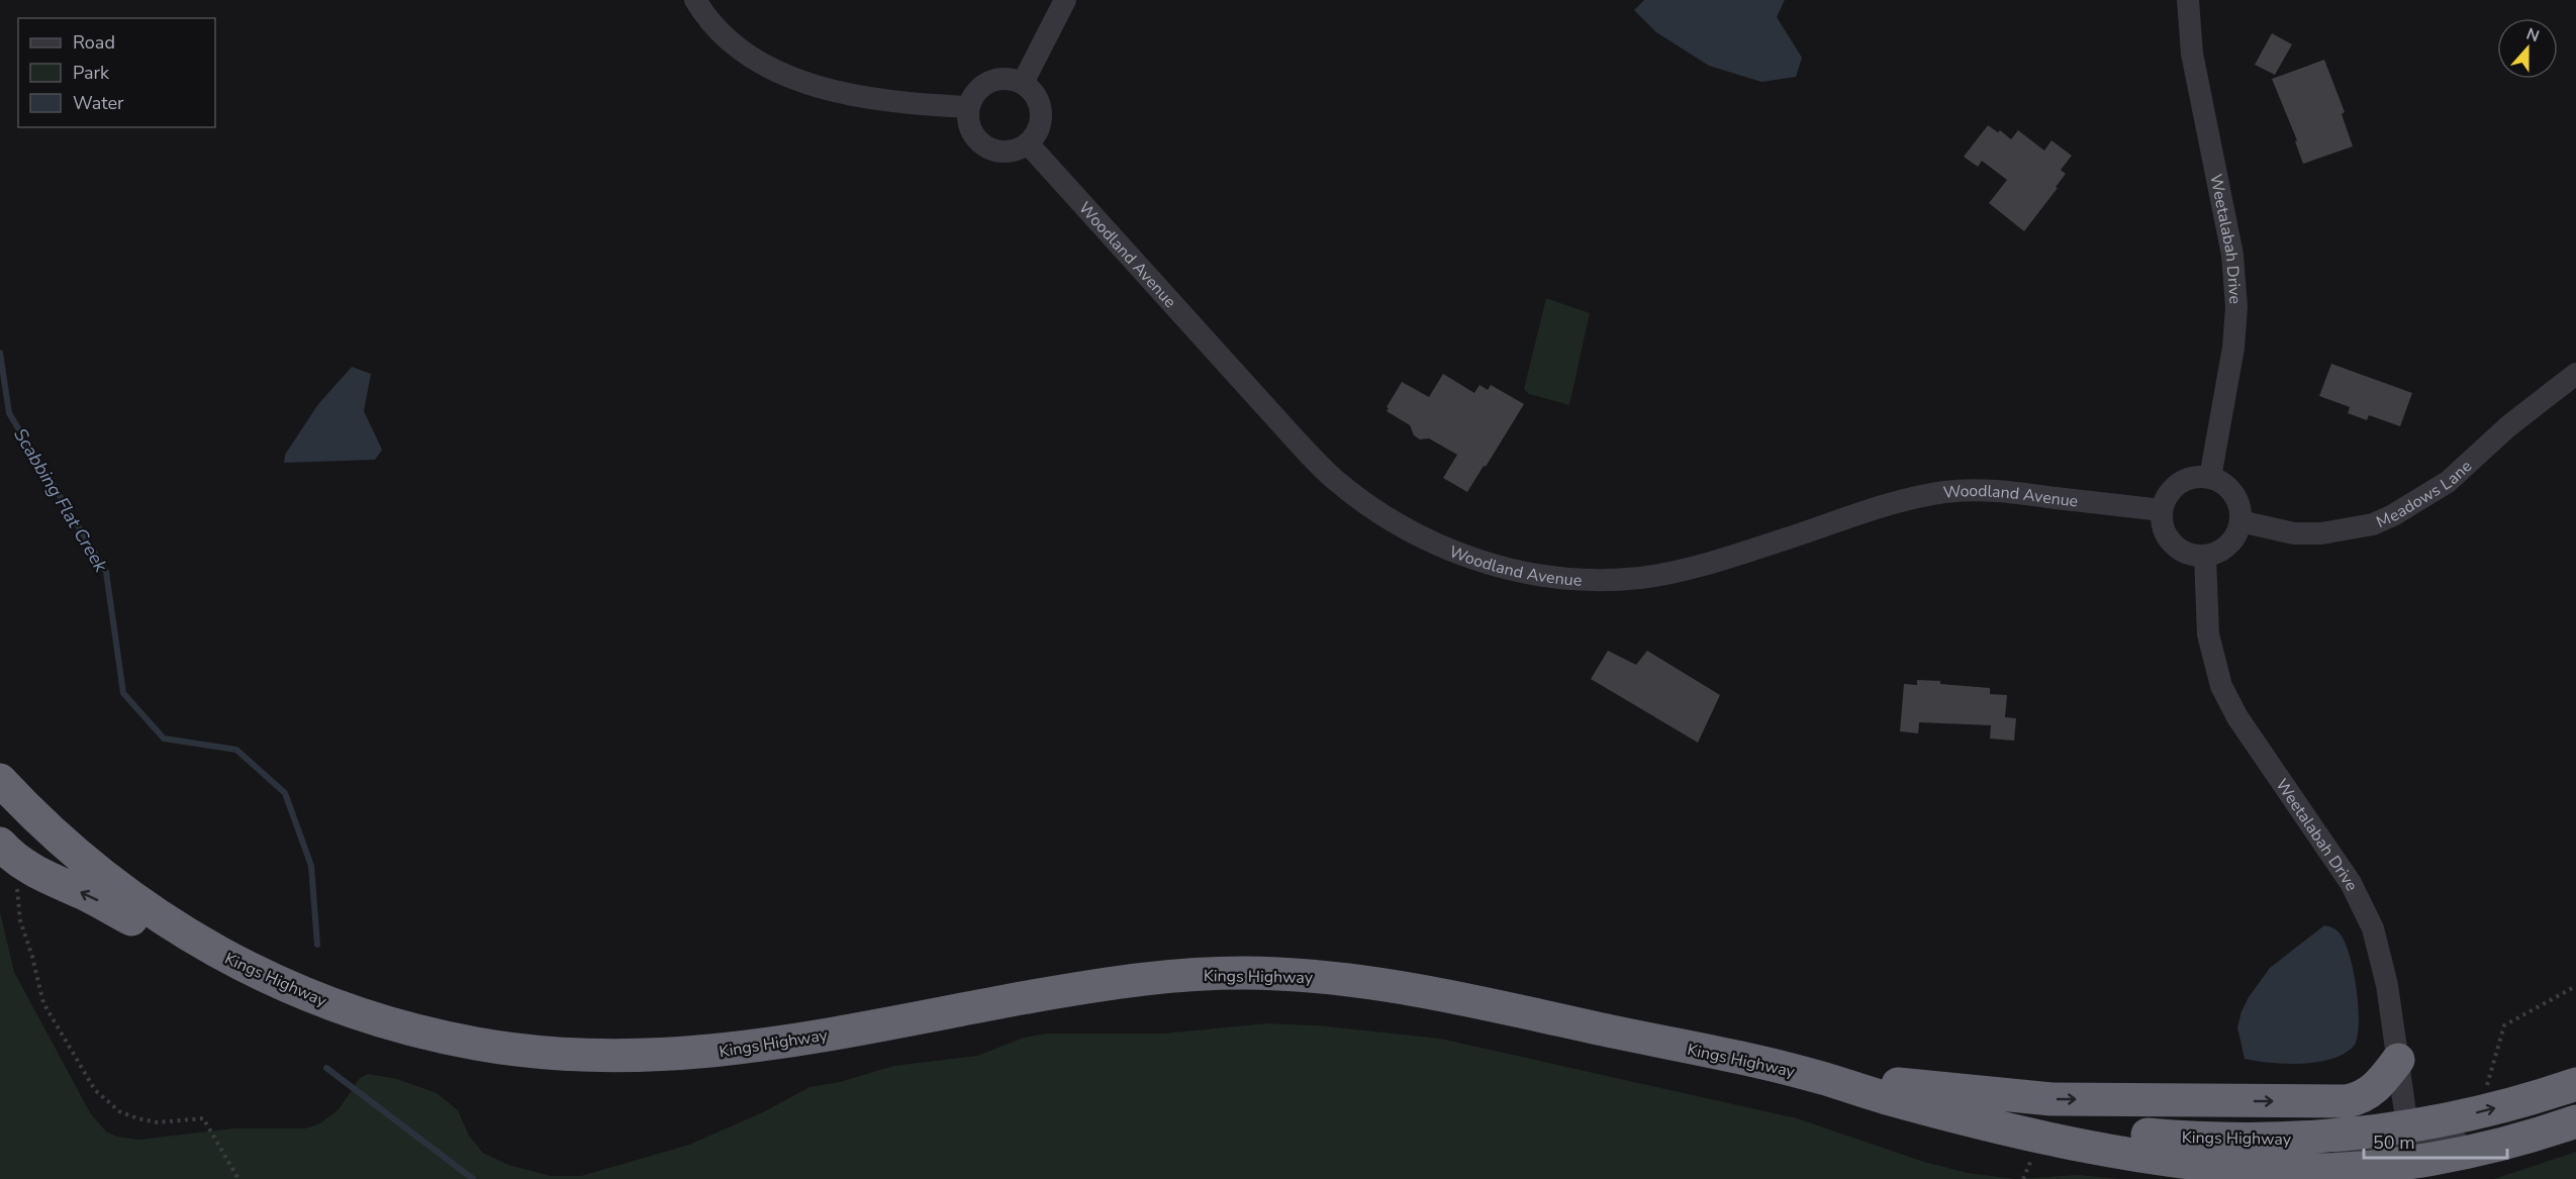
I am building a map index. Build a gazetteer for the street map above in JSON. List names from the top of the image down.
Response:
{
  "streets": {
    "highway": ["Kings Highway"],
    "street": ["Weetalabah Drive", "Woodland Avenue", "Meadows Lane"]
  },
  "crossings": [
    ["Weetalabah Drive", "Woodland Avenue"],
    ["Weetalabah Drive", "Meadows Lane"],
    ["Weetalabah Drive", "Kings Highway"],
    ["Woodland Avenue", "Meadows Lane"]
  ],
  "water": ["Scabbing Flat Creek"],
  "legend": ["Road", "Park", "Water"],
  "scale_bar": "50 m",
  "north": "top"
}
